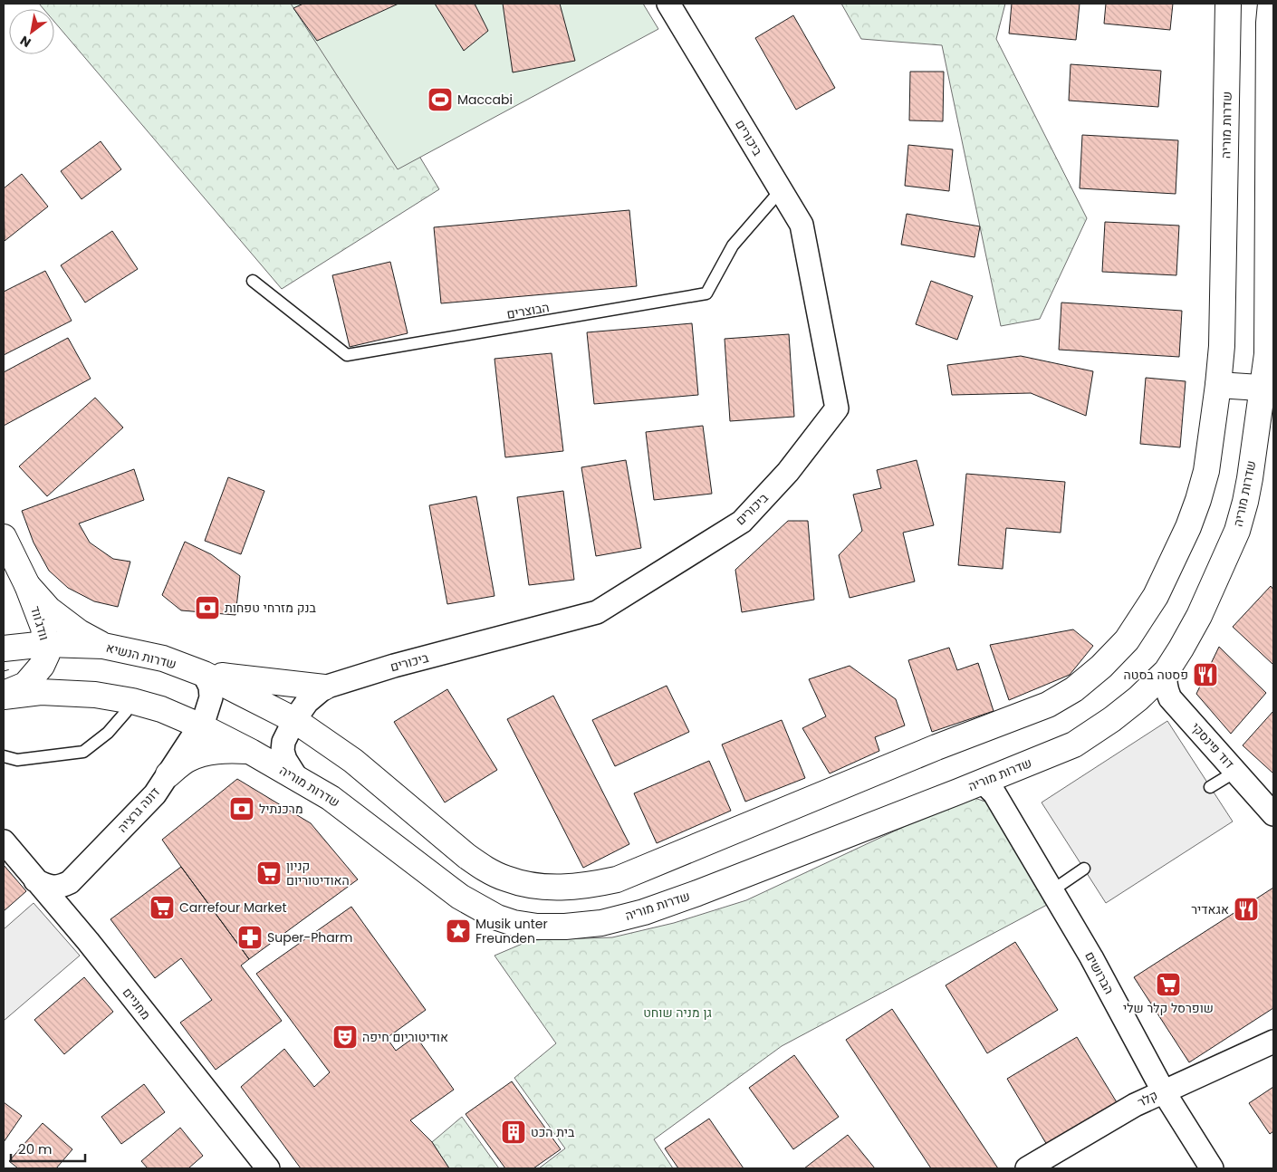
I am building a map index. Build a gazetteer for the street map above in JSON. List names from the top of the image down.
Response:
{
  "streets": {
    "main road": ["שדרות מוריה", "וודג'ווד", "שדרות הנשיא"],
    "street": [
      "ביכורים",
      "דוד פינסקי",
      "דונה גרציה",
      "הברושים",
      "מחניים",
      "קלר"
    ],
    "lane": ["הבוצרים"]
  },
  "crossings": [
    ["שדרות מוריה", "ביכורים"],
    ["שדרות מוריה", "שדרות הנשיא"],
    ["שדרות מוריה", "דוד פינסקי"],
    ["שדרות מוריה", "דונה גרציה"],
    ["שדרות מוריה", "הברושים"],
    ["ביכורים", "הבוצרים"],
    ["ביכורים", "שדרות הנשיא"],
    ["וודג'ווד", "שדרות הנשיא"],
    ["שדרות הנשיא", "דונה גרציה"],
    ["דונה גרציה", "מחניים"],
    ["הברושים", "קלר"]
  ],
  "parks": ["גן מניה שוחט"],
  "places": {
    "sports": ["Maccabi"],
    "bank": ["בנק מזרחי טפחות", "מרכנתיל"],
    "restaurant": ["פסטה בסטה", "אגאדיר"],
    "supermarket": ["קניון האודיטוריום", "Carrefour Market", "שופרסל קלר שלי"],
    "place": ["Musik unter Freunden"],
    "pharmacy": ["Super-Pharm"],
    "theatre": ["אודיטוריום חיפה"],
    "building": ["בית הכט"]
  },
  "scale_bar": "20 m",
  "north": "bottom left"
}
